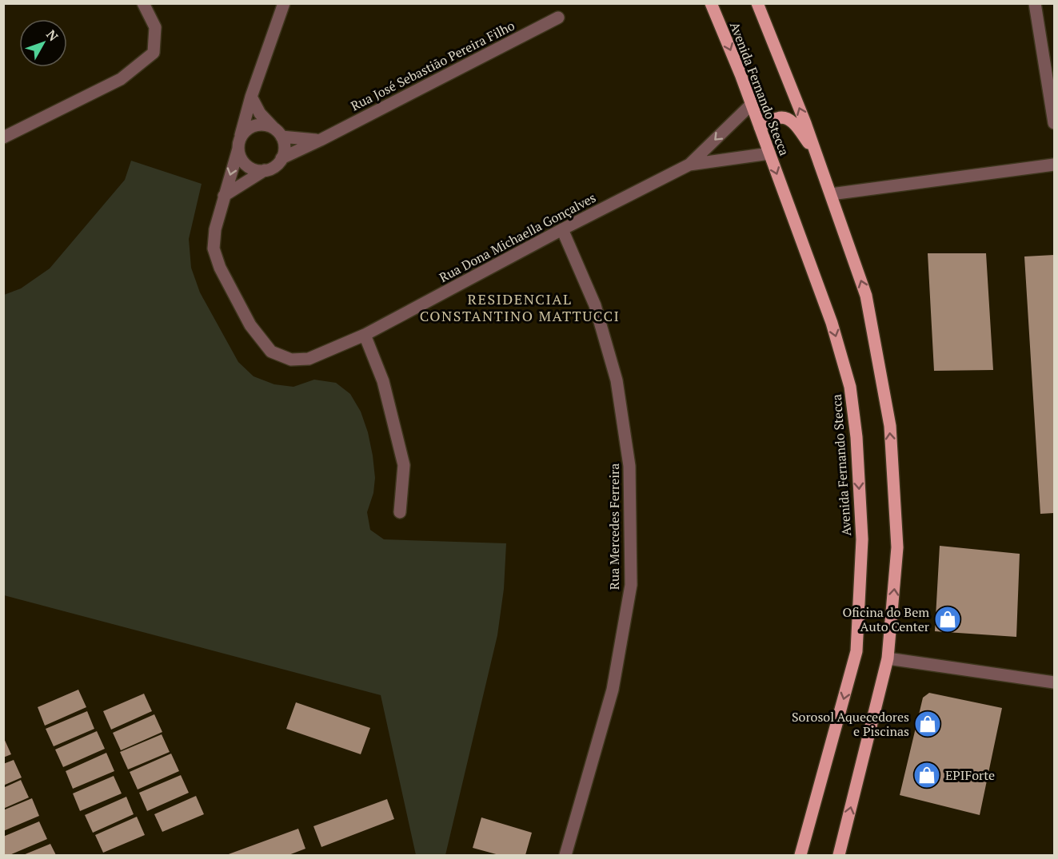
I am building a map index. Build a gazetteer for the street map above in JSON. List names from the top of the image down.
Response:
{
  "streets": {
    "main road": ["Avenida Fernando Stecca"],
    "street": ["Rua José Sebastião Pereira Filho", "Rua Dona Michaella Gonçalves", "Rua Mercedes Ferreira"]
  },
  "crossings": [
    ["Rua José Sebastião Pereira Filho", "Rua Dona Michaella Gonçalves"],
    ["Avenida Fernando Stecca", "Rua Dona Michaella Gonçalves"],
    ["Rua Dona Michaella Gonçalves", "Rua Mercedes Ferreira"]
  ],
  "districts": ["RESIDENCIAL CONSTANTINO MATTUCCI"],
  "places": {
    "shop": ["Oficina do Bem Auto Center", "Sorosol Aquecedores e Piscinas", "EPIForte"]
  },
  "north": "top right"
}
